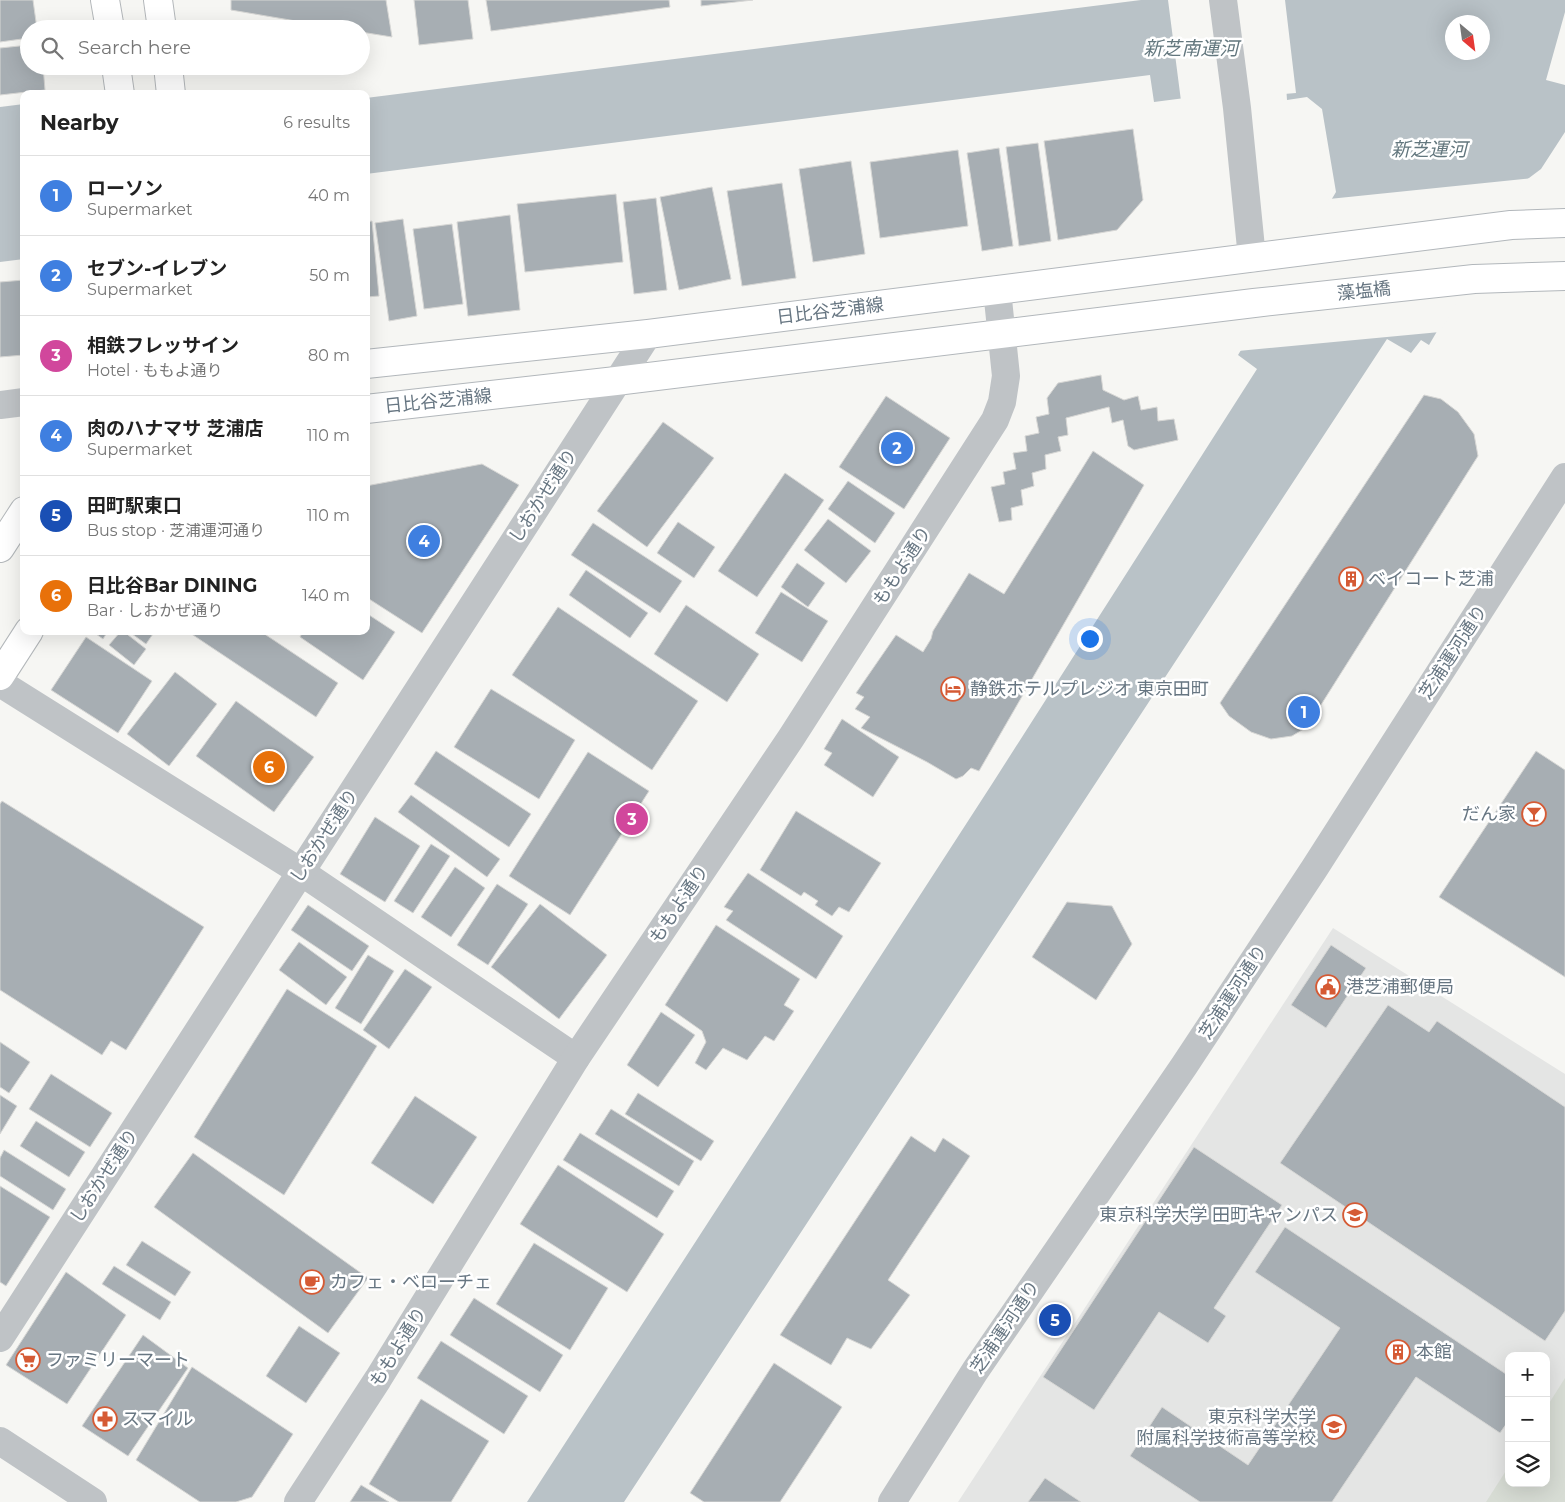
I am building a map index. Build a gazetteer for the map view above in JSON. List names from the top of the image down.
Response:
{
  "streets": {
    "main road": ["藻塩橋", "日比谷芝浦線"],
    "street": ["しおかぜ通り", "ももよ通り", "芝浦運河通り"]
  },
  "crossings": [
    ["藻塩橋", "日比谷芝浦線"],
    ["日比谷芝浦線", "しおかぜ通り"],
    ["日比谷芝浦線", "ももよ通り"]
  ],
  "water": ["新芝南運河", "新芝運河"],
  "places": {
    "building": ["ベイコート芝浦", "本館"],
    "hotel": ["静鉄ホテルプレジオ 東京田町"],
    "bar": ["だん家"],
    "public building": ["港芝浦郵便局"],
    "school or university": ["東京科学大学 田町キャンパス", "東京科学大学 附属科学技術高等学校"],
    "cafe": ["カフェ・ベローチェ"],
    "supermarket": ["ファミリーマート"],
    "pharmacy": ["スマイル"]
  },
  "north": "bottom right",
  "page": {
    "search": "Search here",
    "heading": ["Nearby", "6 results"],
    "list": [
      {
        "mark": "1",
        "name": "ローソン",
        "note": "Supermarket",
        "value": "40 m"
      },
      {
        "mark": "2",
        "name": "セブン-イレブン",
        "note": "Supermarket",
        "value": "50 m"
      },
      {
        "mark": "3",
        "name": "相鉄フレッサイン",
        "note": "Hotel · ももよ通り",
        "value": "80 m"
      },
      {
        "mark": "4",
        "name": "肉のハナマサ 芝浦店",
        "note": "Supermarket",
        "value": "110 m"
      },
      {
        "mark": "5",
        "name": "田町駅東口",
        "note": "Bus stop · 芝浦運河通り",
        "value": "110 m"
      },
      {
        "mark": "6",
        "name": "日比谷Bar DINING",
        "note": "Bar · しおかぜ通り",
        "value": "140 m"
      }
    ],
    "pins": [
      "2",
      "4",
      "1",
      "6",
      "3",
      "5"
    ],
    "map_buttons": ["+", "−"]
  }
}
